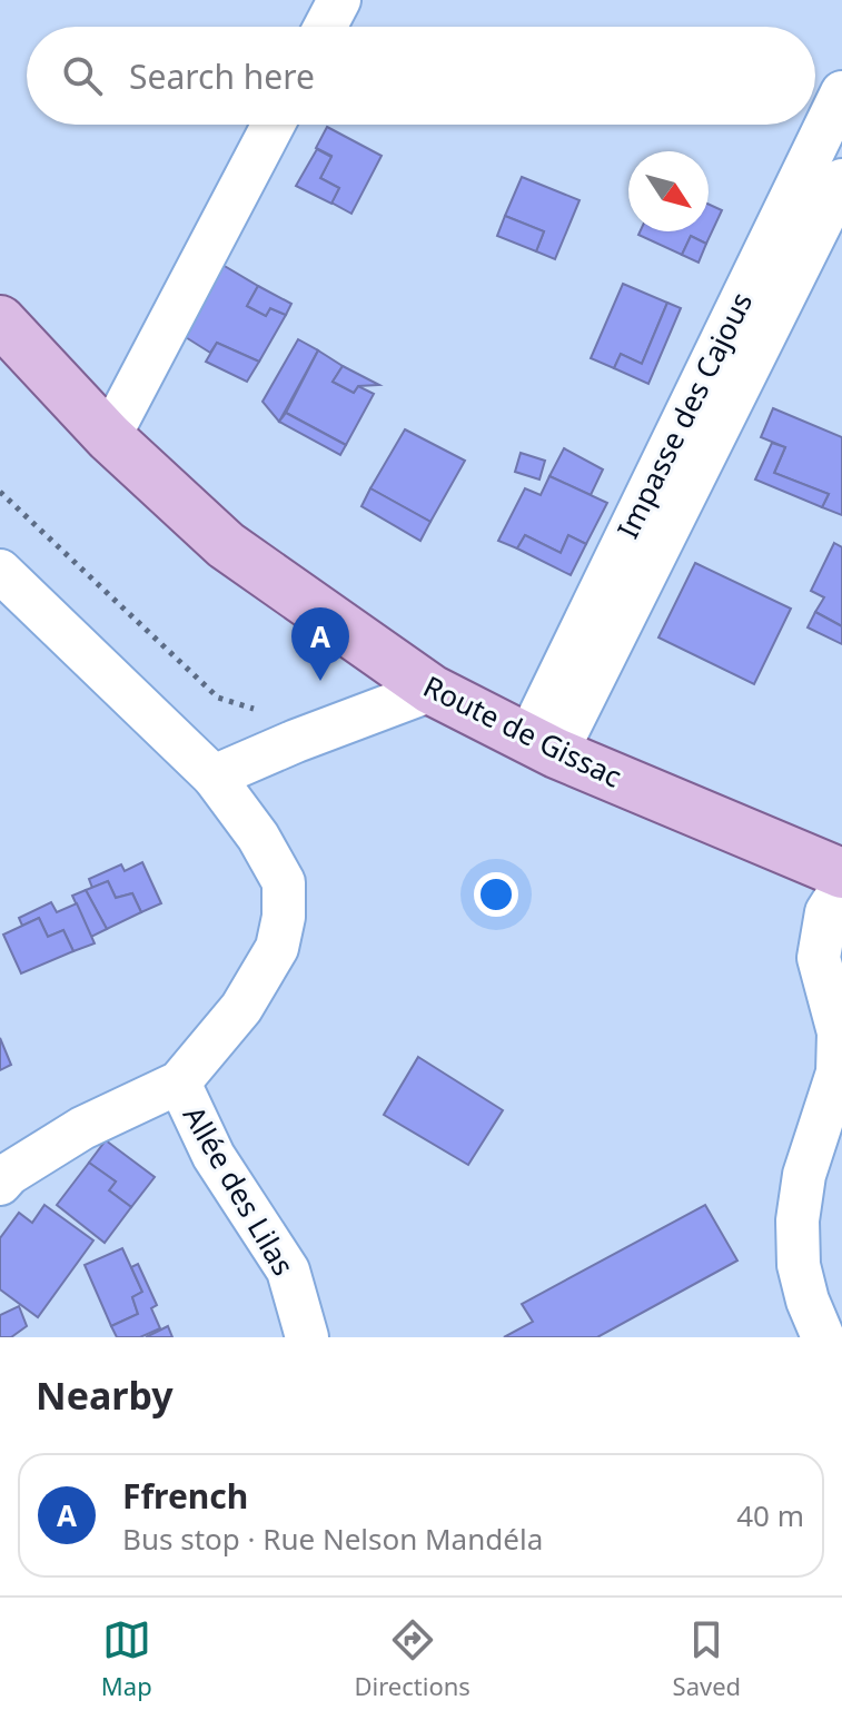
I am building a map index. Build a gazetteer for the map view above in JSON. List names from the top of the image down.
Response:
{
  "streets": {
    "main road": ["Route de Gissac"],
    "street": ["Impasse des Cajous", "Allée des Lilas"]
  },
  "crossings": [
    ["Impasse des Cajous", "Route de Gissac"]
  ],
  "north": "bottom right",
  "page": {
    "search": "Search here",
    "pins": "A",
    "heading": "Nearby",
    "list": [
      {
        "mark": "A",
        "name": "Ffrench",
        "note": "Bus stop · Rue Nelson Mandéla",
        "value": "40 m"
      }
    ],
    "nav": ["Map", "Directions", "Saved"]
  }
}
